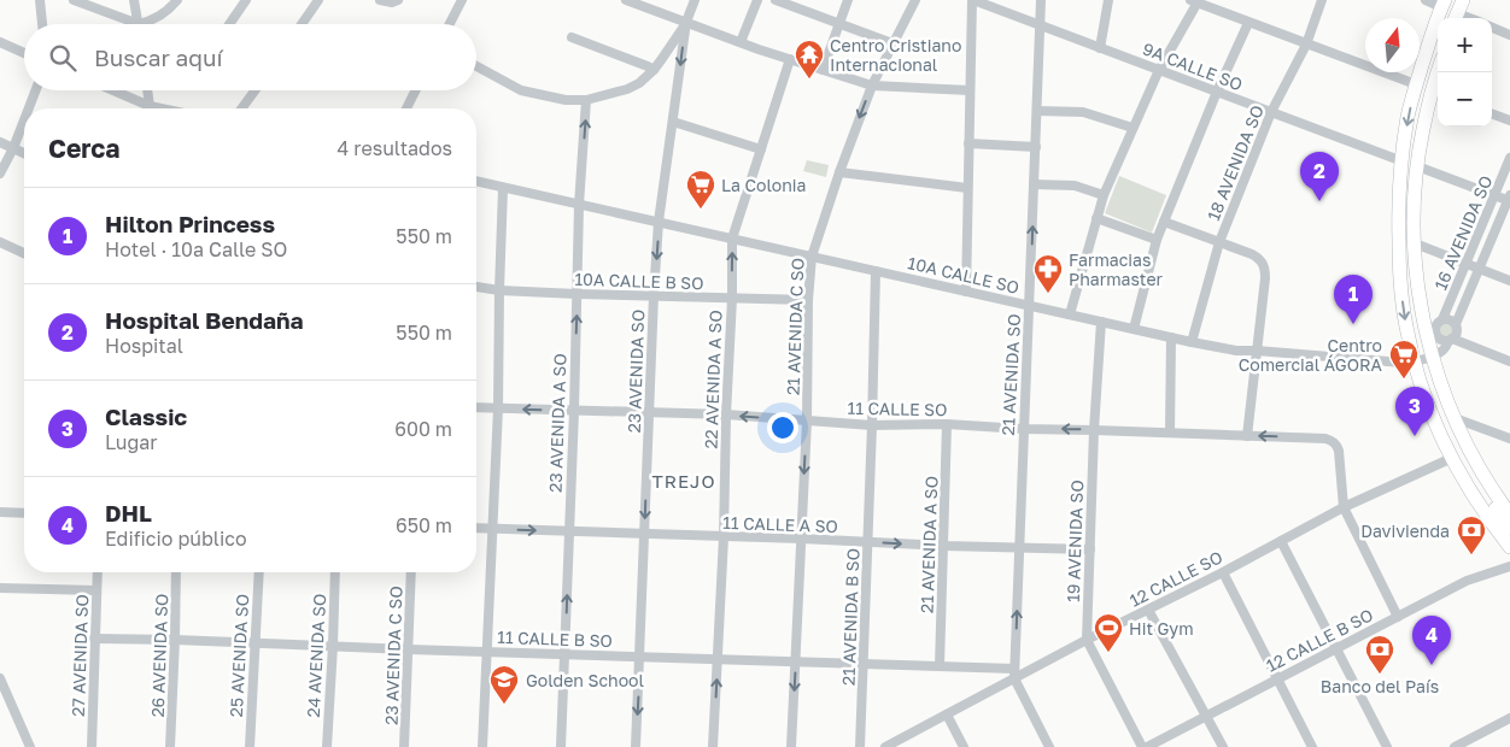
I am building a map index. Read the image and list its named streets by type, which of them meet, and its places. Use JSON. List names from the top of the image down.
{
  "streets": {
    "street": [
      "9A CALLE SO",
      "18 AVENIDA SO",
      "16 AVENIDA SO",
      "10A CALLE SO",
      "10A CALLE B SO",
      "21 AVENIDA C SO",
      "23 AVENIDA SO",
      "21 AVENIDA SO",
      "22 AVENIDA A SO",
      "11 CALLE SO",
      "23 AVENIDA A SO",
      "11 CALLE A SO",
      "19 AVENIDA SO",
      "21 AVENIDA A SO",
      "12 CALLE SO",
      "21 AVENIDA B SO",
      "11 CALLE B SO",
      "12 CALLE B SO",
      "27 AVENIDA SO",
      "26 AVENIDA SO",
      "25 AVENIDA SO",
      "24 AVENIDA SO",
      "23 AVENIDA C SO"
    ]
  },
  "crossings": [
    ["9A CALLE SO", "18 AVENIDA SO"],
    ["9A CALLE SO", "21 AVENIDA SO"],
    ["18 AVENIDA SO", "10A CALLE SO"],
    ["16 AVENIDA SO", "10A CALLE SO"],
    ["10A CALLE SO", "21 AVENIDA C SO"],
    ["10A CALLE SO", "23 AVENIDA SO"],
    ["10A CALLE SO", "21 AVENIDA SO"],
    ["10A CALLE SO", "22 AVENIDA A SO"],
    ["10A CALLE SO", "23 AVENIDA A SO"],
    ["10A CALLE SO", "19 AVENIDA SO"],
    ["10A CALLE SO", "21 AVENIDA B SO"],
    ["10A CALLE B SO", "21 AVENIDA C SO"],
    ["10A CALLE B SO", "23 AVENIDA SO"],
    ["10A CALLE B SO", "22 AVENIDA A SO"],
    ["10A CALLE B SO", "23 AVENIDA A SO"],
    ["21 AVENIDA C SO", "11 CALLE SO"],
    ["21 AVENIDA C SO", "11 CALLE A SO"],
    ["21 AVENIDA C SO", "11 CALLE B SO"],
    ["23 AVENIDA SO", "11 CALLE SO"],
    ["23 AVENIDA SO", "11 CALLE A SO"],
    ["23 AVENIDA SO", "11 CALLE B SO"],
    ["21 AVENIDA SO", "11 CALLE SO"],
    ["21 AVENIDA SO", "11 CALLE A SO"],
    ["21 AVENIDA SO", "12 CALLE SO"],
    ["21 AVENIDA SO", "11 CALLE B SO"],
    ["22 AVENIDA A SO", "11 CALLE SO"],
    ["22 AVENIDA A SO", "11 CALLE A SO"],
    ["22 AVENIDA A SO", "11 CALLE B SO"],
    ["11 CALLE SO", "23 AVENIDA A SO"],
    ["11 CALLE SO", "19 AVENIDA SO"],
    ["11 CALLE SO", "21 AVENIDA A SO"],
    ["11 CALLE SO", "12 CALLE SO"],
    ["11 CALLE SO", "21 AVENIDA B SO"],
    ["23 AVENIDA A SO", "11 CALLE A SO"],
    ["23 AVENIDA A SO", "11 CALLE B SO"],
    ["11 CALLE A SO", "19 AVENIDA SO"],
    ["11 CALLE A SO", "21 AVENIDA A SO"],
    ["11 CALLE A SO", "21 AVENIDA B SO"],
    ["19 AVENIDA SO", "12 CALLE SO"],
    ["19 AVENIDA SO", "12 CALLE B SO"],
    ["21 AVENIDA A SO", "11 CALLE B SO"],
    ["12 CALLE SO", "11 CALLE B SO"],
    ["21 AVENIDA B SO", "11 CALLE B SO"],
    ["11 CALLE B SO", "27 AVENIDA SO"],
    ["11 CALLE B SO", "26 AVENIDA SO"],
    ["11 CALLE B SO", "25 AVENIDA SO"],
    ["11 CALLE B SO", "24 AVENIDA SO"],
    ["11 CALLE B SO", "23 AVENIDA C SO"]
  ],
  "one_way": ["21 AVENIDA C SO", "23 AVENIDA SO", "11 CALLE SO"],
  "districts": ["TREJO"],
  "places": {
    "temple": ["Centro Cristiano Internacional"],
    "supermarket": ["La Colonia", "Centro Comercial ÁGORA"],
    "pharmacy": ["Farmacias Pharmaster"],
    "bank": ["Davivienda", "Banco del País"],
    "sports": ["Hit Gym"],
    "school or university": ["Golden School"]
  },
  "north": "top",
  "page": {
    "map_buttons": ["+", "−"],
    "search": "Buscar aquí",
    "heading": ["Cerca", "4 resultados"],
    "pins": [
      "2",
      "1",
      "3",
      "4"
    ],
    "list": [
      {
        "mark": "1",
        "name": "Hilton Princess",
        "note": "Hotel · 10a Calle SO",
        "value": "550 m"
      },
      {
        "mark": "2",
        "name": "Hospital Bendaña",
        "note": "Hospital",
        "value": "550 m"
      },
      {
        "mark": "3",
        "name": "Classic",
        "note": "Lugar",
        "value": "600 m"
      },
      {
        "mark": "4",
        "name": "DHL",
        "note": "Edificio público",
        "value": "650 m"
      }
    ]
  }
}
